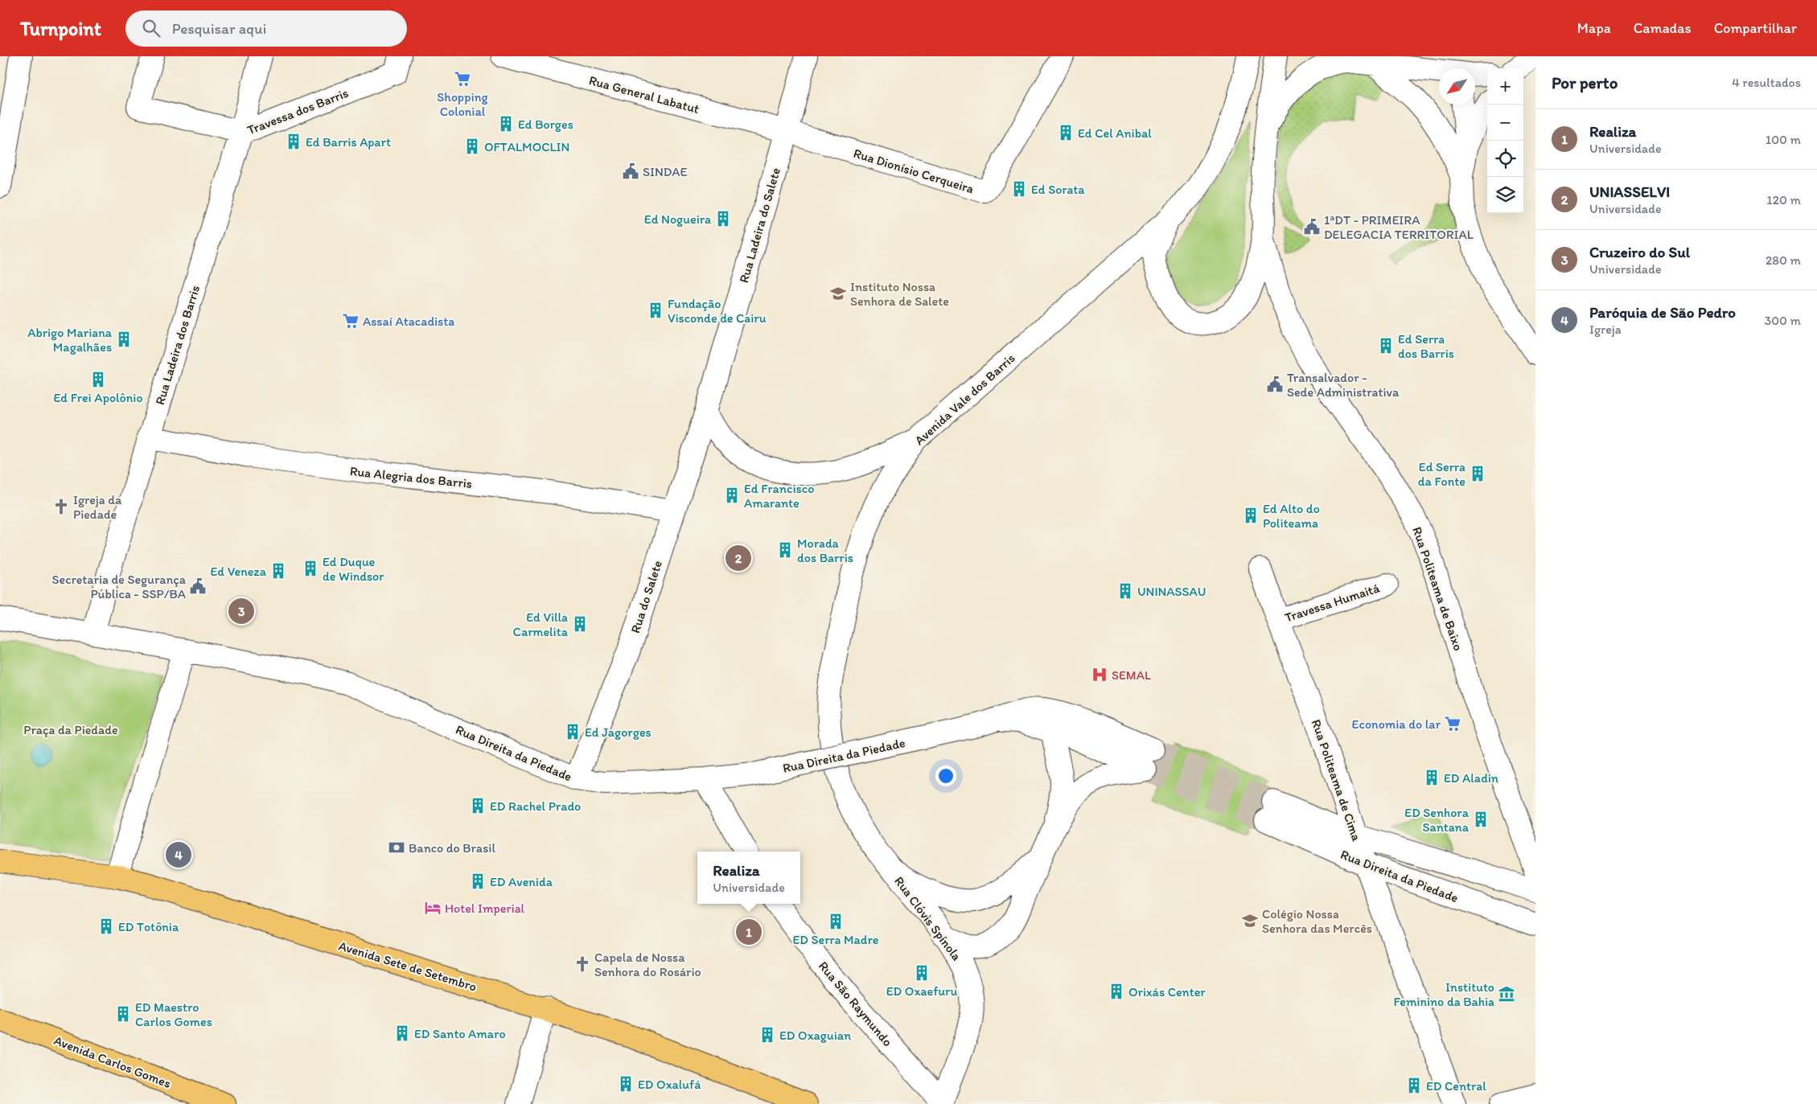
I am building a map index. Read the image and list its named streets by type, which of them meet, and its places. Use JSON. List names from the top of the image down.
{
  "streets": {
    "main road": ["Avenida Sete de Setembro", "Avenida Carlos Gomes"],
    "street": [
      "Rua General Labatut",
      "Travessa dos Barris",
      "Rua Dionísio Cerqueira",
      "Rua Ladeira do Salete",
      "Rua Ladeira dos Barris",
      "Avenida Vale dos Barris",
      "Rua Alegria dos Barris",
      "Rua Politeama de Baixo",
      "Rua do Salete",
      "Travessa Humaitá",
      "Rua Direita da Piedade",
      "Rua Politeama de Cima",
      "Rua Clóvis Spínola",
      "Rua São Raymundo"
    ]
  },
  "crossings": [
    ["Rua General Labatut", "Rua Dionísio Cerqueira"],
    ["Rua General Labatut", "Rua Ladeira do Salete"],
    ["Travessa dos Barris", "Rua Ladeira dos Barris"],
    ["Rua Dionísio Cerqueira", "Rua Ladeira do Salete"],
    ["Rua Ladeira do Salete", "Rua do Salete"],
    ["Rua Ladeira dos Barris", "Rua Alegria dos Barris"],
    ["Avenida Vale dos Barris", "Rua Clóvis Spínola"],
    ["Rua Alegria dos Barris", "Rua do Salete"],
    ["Rua do Salete", "Rua Direita da Piedade"],
    ["Travessa Humaitá", "Rua Politeama de Cima"],
    ["Rua Direita da Piedade", "Rua Politeama de Cima"],
    ["Rua Clóvis Spínola", "Rua São Raymundo"]
  ],
  "parks": ["Praça da Piedade"],
  "places": {
    "supermarket": ["Shopping Colonial", "Assaí Atacadista", "Economia do lar"],
    "building": [
      "Ed Borges",
      "Ed Cel Anibal",
      "Ed Barris Apart",
      "OFTALMOCLIN",
      "Ed Sorata",
      "Ed Nogueira",
      "Fundação Visconde de Cairu",
      "Abrigo Mariana Magalhães",
      "Ed Serra dos Barris",
      "Ed Frei Apolônio",
      "Ed Serra da Fonte",
      "Ed Francisco Amarante",
      "Ed Alto do Politeama",
      "Morada dos Barris",
      "Ed Duque de Windsor",
      "Ed Veneza",
      "UNINASSAU",
      "Ed Villa Carmelita",
      "Ed Jagorges",
      "ED Aladin",
      "ED Rachel Prado",
      "ED Senhora Santana",
      "ED Avenida",
      "ED Serra Madre",
      "ED Totônia",
      "ED Oxaefuru",
      "Orixás Center",
      "ED Maestro Carlos Gomes",
      "ED Santo Amaro",
      "ED Oxaguian",
      "ED Oxalufá",
      "ED Central"
    ],
    "public building": [
      "SINDAE",
      "1ªDT - PRIMEIRA DELEGACIA TERRITORIAL",
      "Transalvador - Sede Administrativa",
      "Secretaria de Segurança Pública - SSP/BA"
    ],
    "school or university": ["Instituto Nossa Senhora de Salete", "Colégio Nossa Senhora das Mercês"],
    "church": ["Igreja da Piedade", "Capela de Nossa Senhora do Rosário"],
    "hospital": ["SEMAL"],
    "bank": ["Banco do Brasil"],
    "hotel": ["Hotel Imperial"],
    "museum": ["Instituto Feminino da Bahia"]
  },
  "north": "bottom left",
  "page": {
    "header": "Turnpoint",
    "search": "Pesquisar aqui",
    "nav": ["Mapa", "Camadas", "Compartilhar"],
    "heading": ["Por perto", "4 resultados"],
    "map_buttons": ["+", "−"],
    "list": [
      {
        "mark": "1",
        "name": "Realiza",
        "note": "Universidade",
        "value": "100 m"
      },
      {
        "mark": "2",
        "name": "UNIASSELVI",
        "note": "Universidade",
        "value": "120 m"
      },
      {
        "mark": "3",
        "name": "Cruzeiro do Sul",
        "note": "Universidade",
        "value": "280 m"
      },
      {
        "mark": "4",
        "name": "Paróquia de São Pedro",
        "note": "Igreja",
        "value": "300 m"
      }
    ],
    "pins": [
      "2",
      "3",
      "4",
      "1"
    ],
    "popup": ["Realiza", "Universidade"]
  }
}
